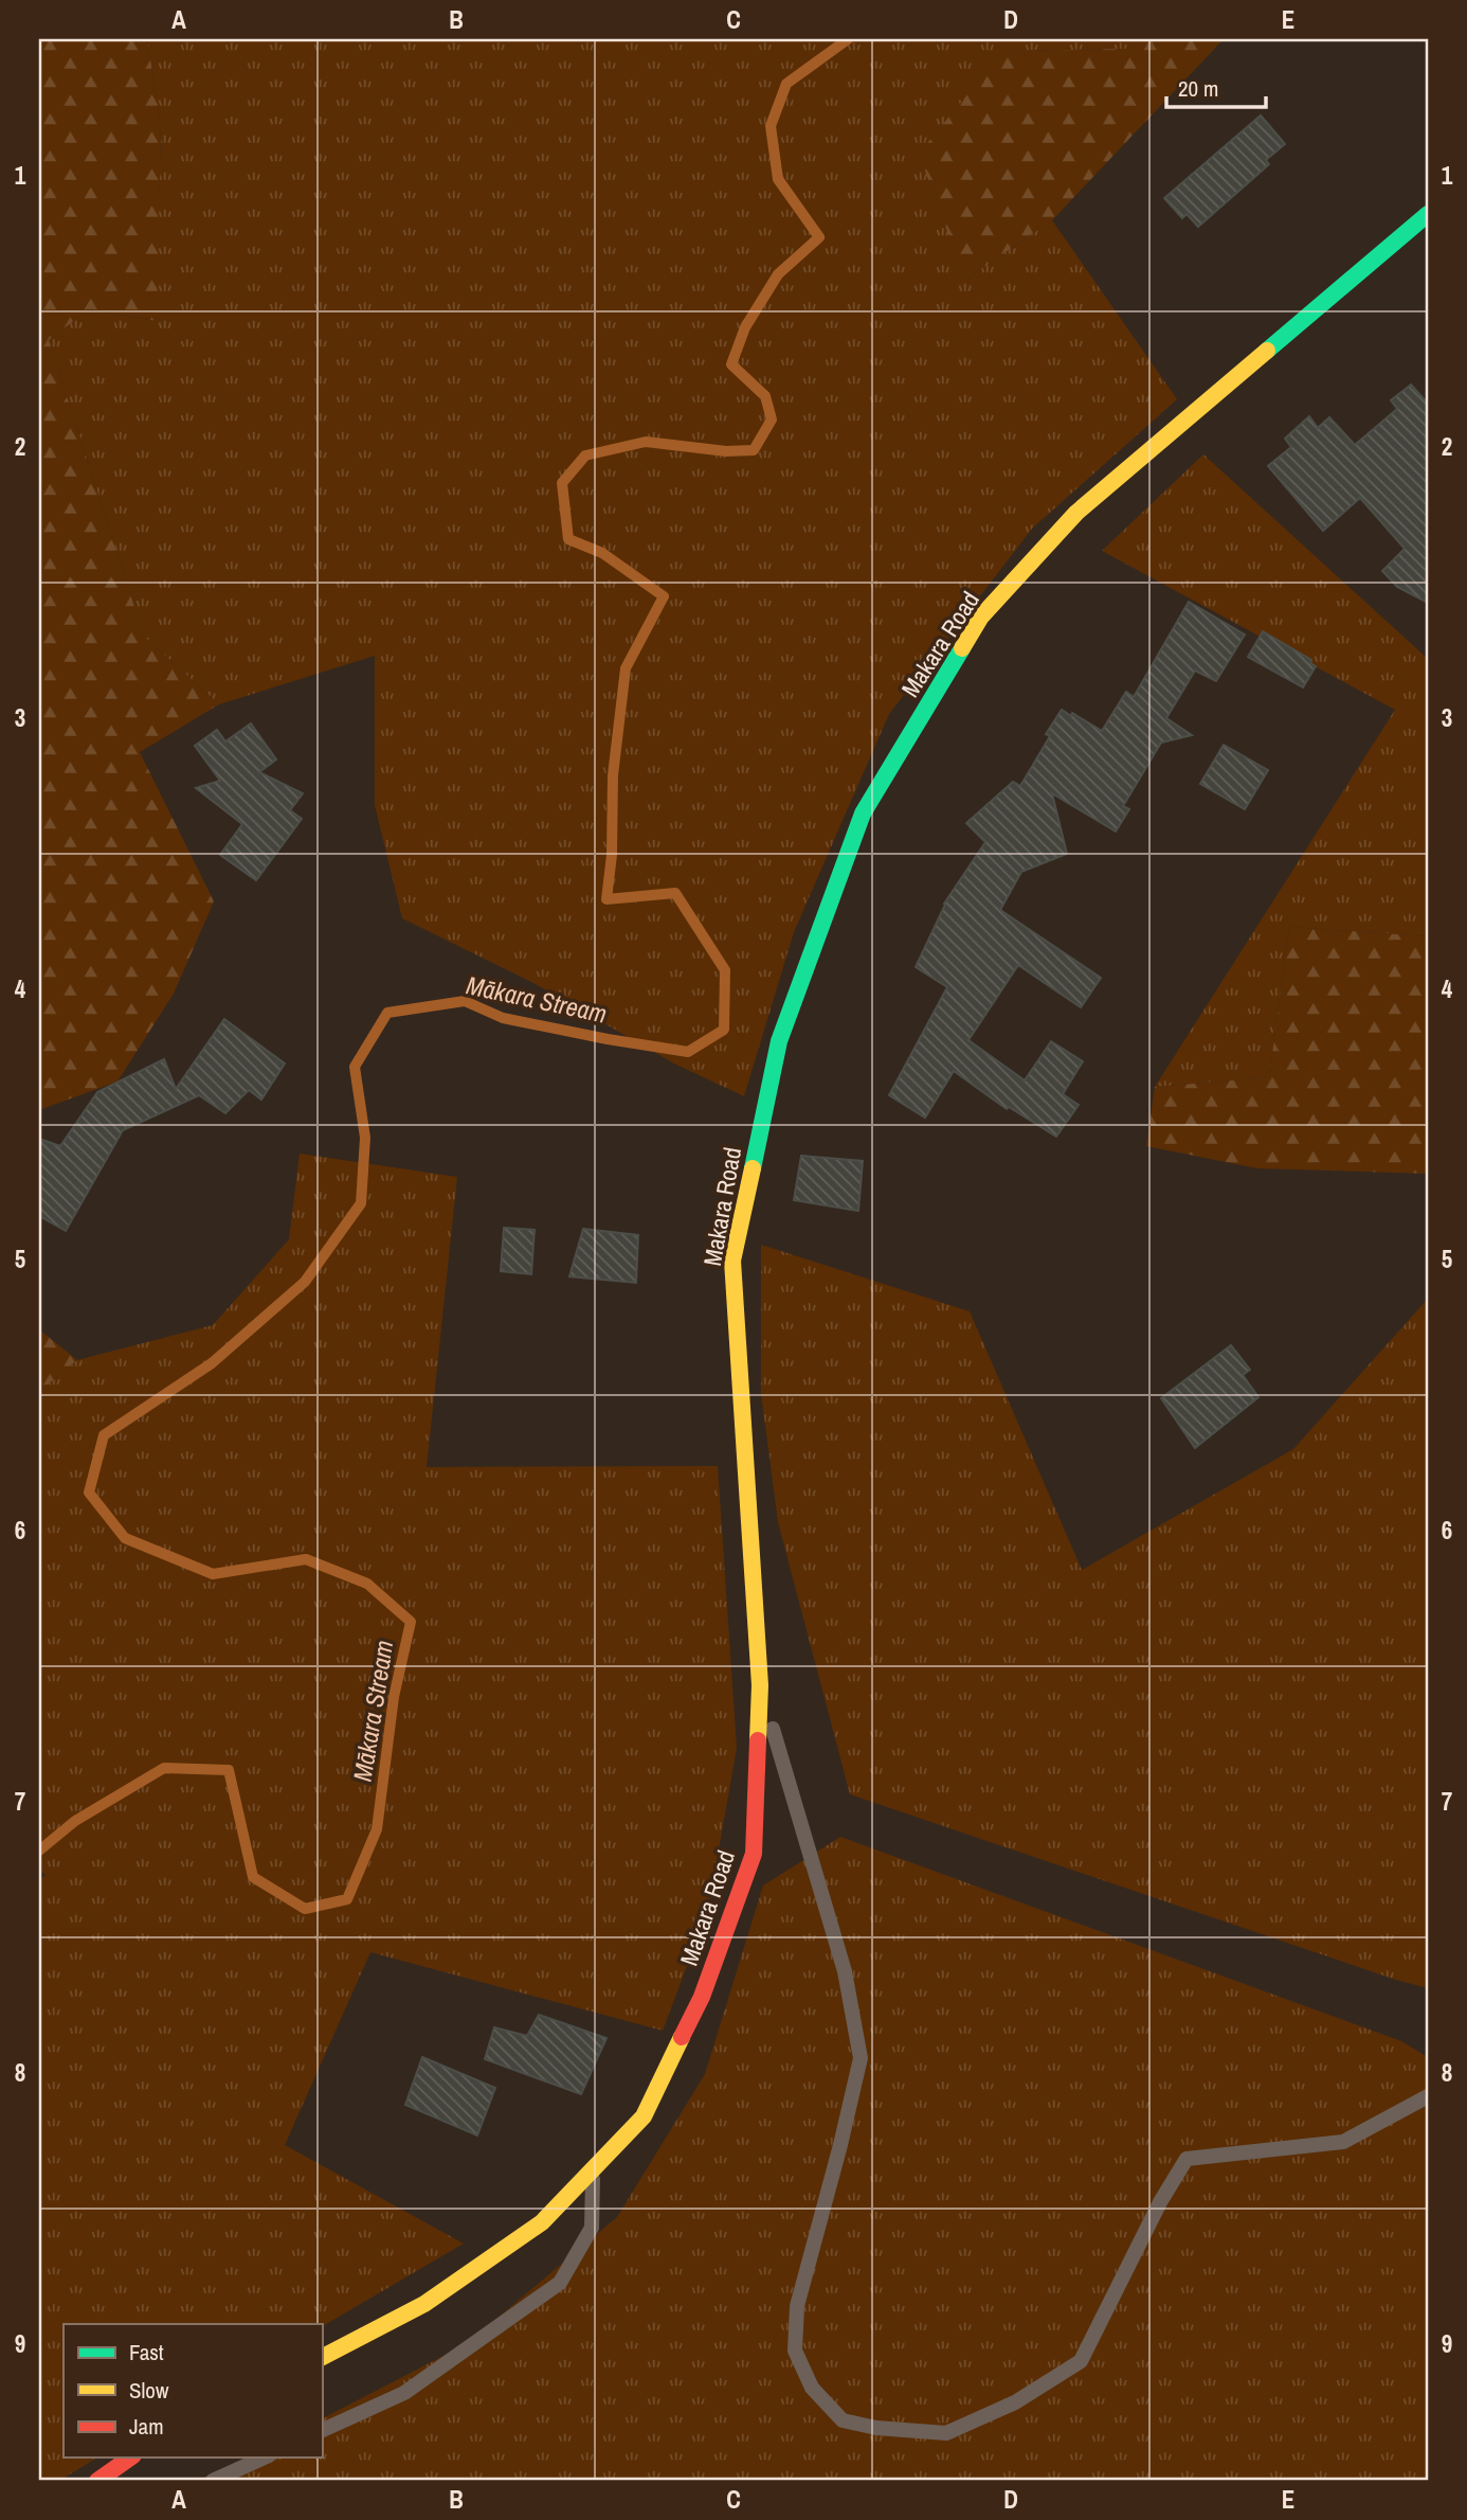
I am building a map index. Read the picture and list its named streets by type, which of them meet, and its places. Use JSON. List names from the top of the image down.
{
  "streets": {
    "street": ["Makara Road"]
  },
  "water": ["Mākara Stream"],
  "legend": ["Fast", "Slow", "Jam"],
  "scale_bar": "20 m",
  "grid": {
    "columns": [
      "A",
      "B",
      "C",
      "D",
      "E"
    ],
    "rows": [
      "1",
      "2",
      "3",
      "4",
      "5",
      "6",
      "7",
      "8",
      "9"
    ]
  }
}
